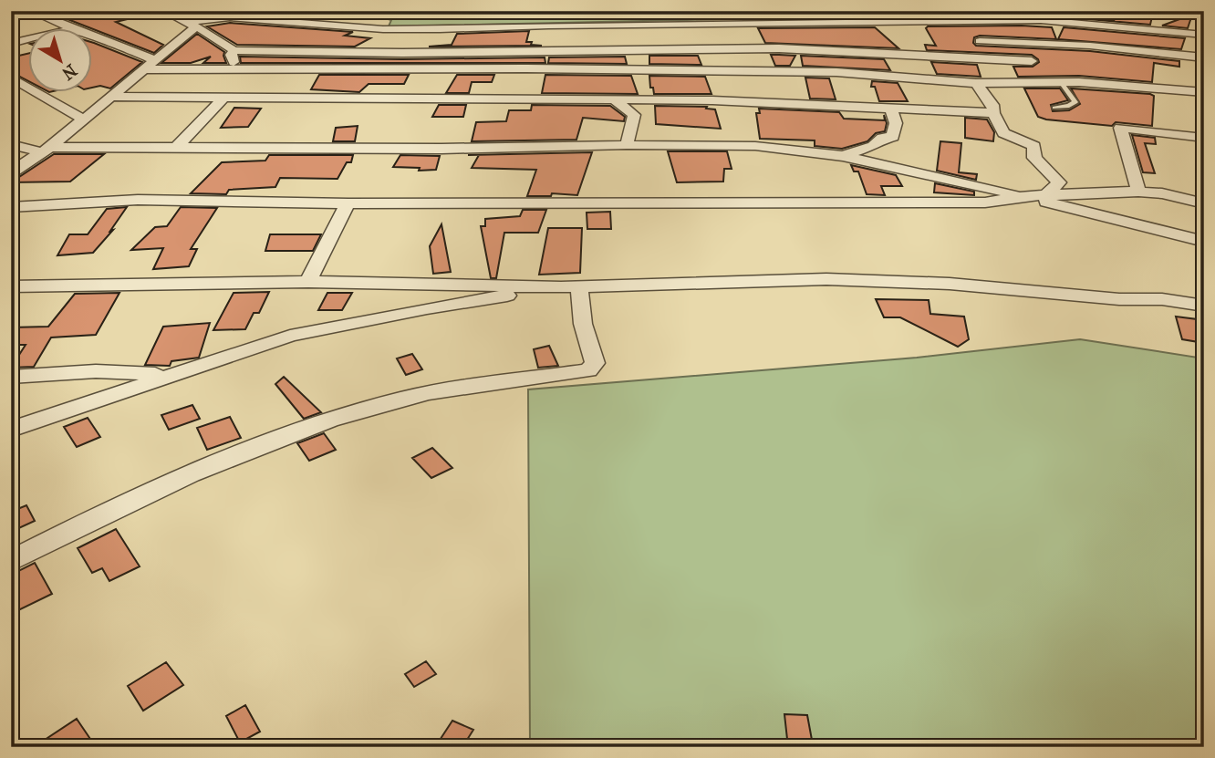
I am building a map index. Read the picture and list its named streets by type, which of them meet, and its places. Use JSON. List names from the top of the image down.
{
  "north": "bottom right"
}
